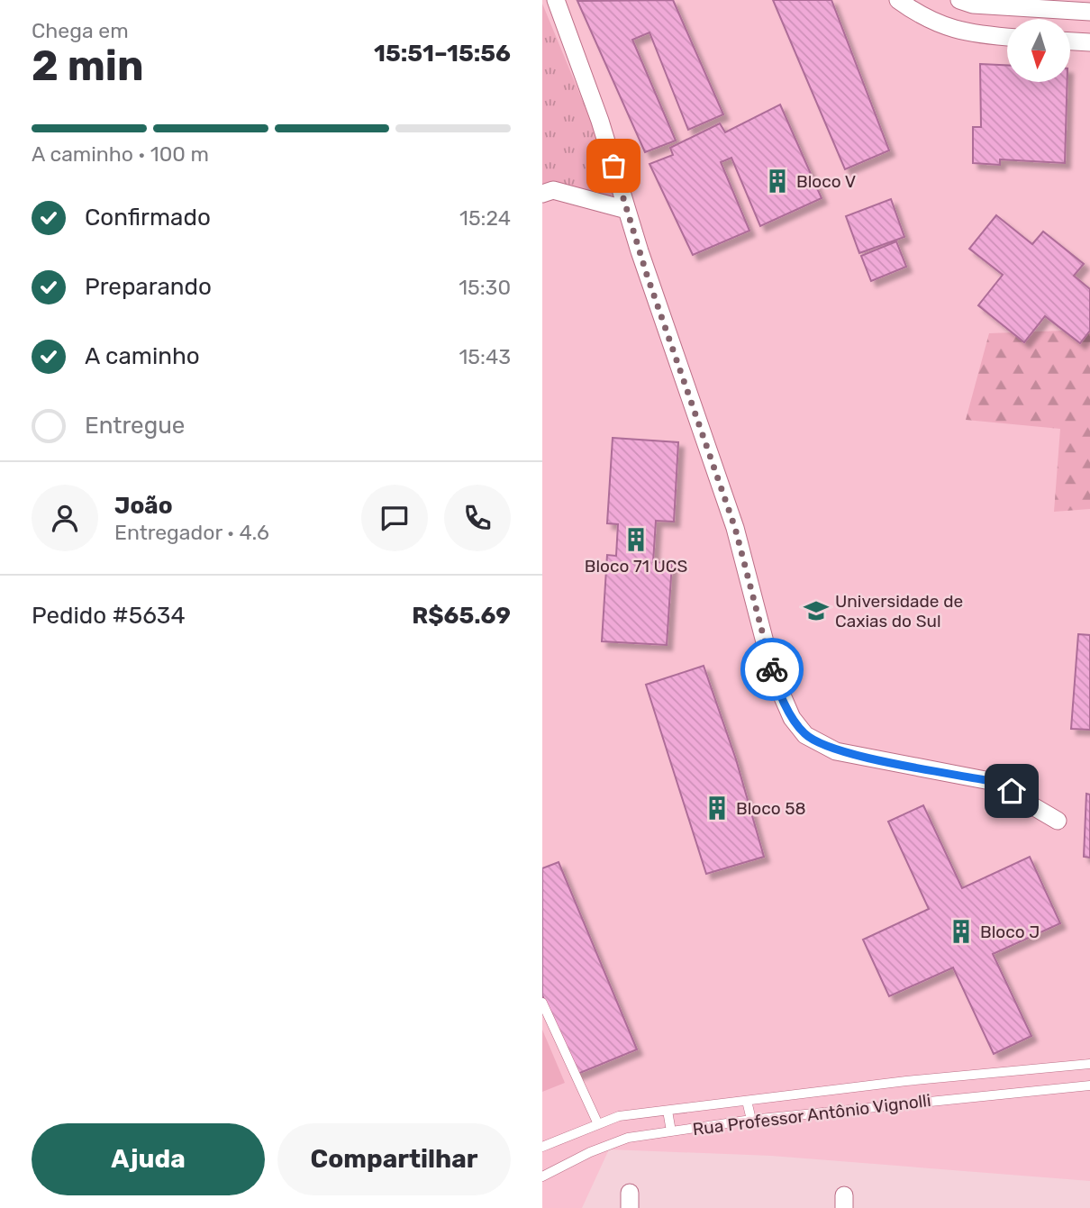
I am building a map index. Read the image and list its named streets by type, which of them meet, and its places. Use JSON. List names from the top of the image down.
{
  "streets": {
    "lane": ["Rua Professor Antônio Vignolli"]
  },
  "places": {
    "building": [
      "Bloco V",
      "Bloco 71 UCS",
      "Bloco 58",
      "Bloco J"
    ],
    "school or university": ["Universidade de Caxias do Sul"]
  },
  "north": "bottom",
  "page": {
    "heading": ["2 min", "Chega em", "15:51–15:56"],
    "panel": [
      "João",
      "Entregador · 4.6",
      "Pedido #5634",
      "R$65.69"
    ],
    "bar": "A caminho · 100 m",
    "list": [
      ["Confirmado", "15:24"],
      ["Preparando", "15:30"],
      ["A caminho", "15:43"],
      "Entregue"
    ],
    "buttons": ["Ajuda", "Compartilhar"]
  }
}
